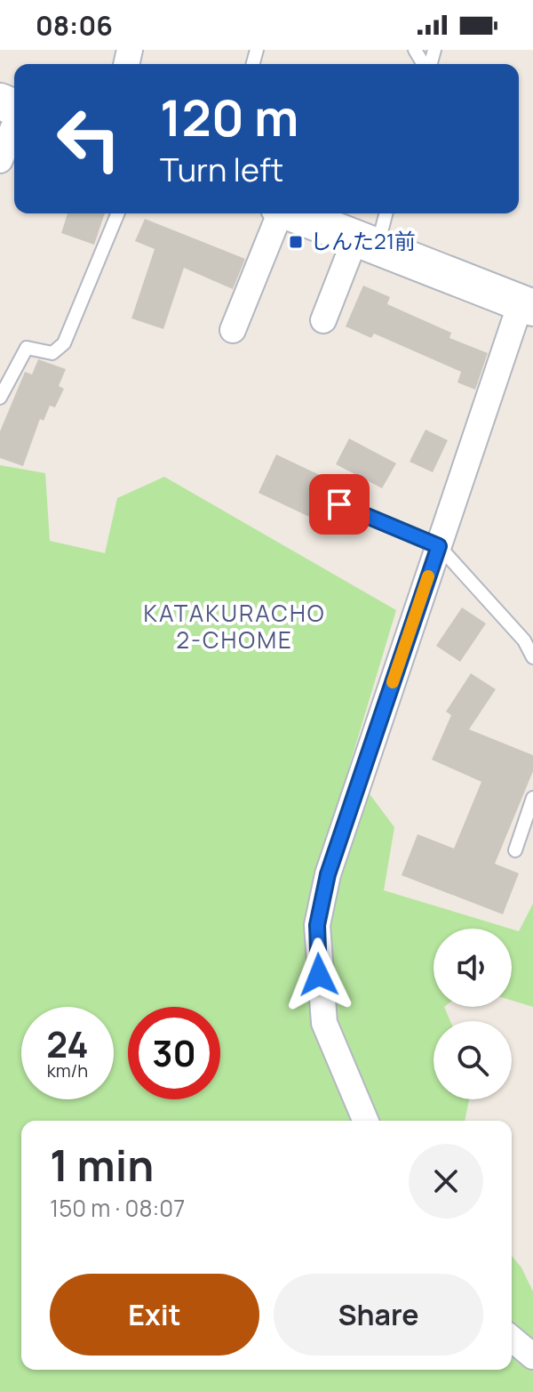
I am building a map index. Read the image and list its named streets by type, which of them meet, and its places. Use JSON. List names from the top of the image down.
{
  "districts": ["KATAKURACHO 2-CHOME"],
  "places": {
    "transit": ["しんた21前"]
  },
  "page": {
    "status": "08:06",
    "turn": ["120 m", "Turn left"],
    "speed": "24 km/h",
    "limit": "30",
    "heading": ["1 min", "150 m · 08:07"],
    "buttons": ["Exit", "Share"]
  }
}
